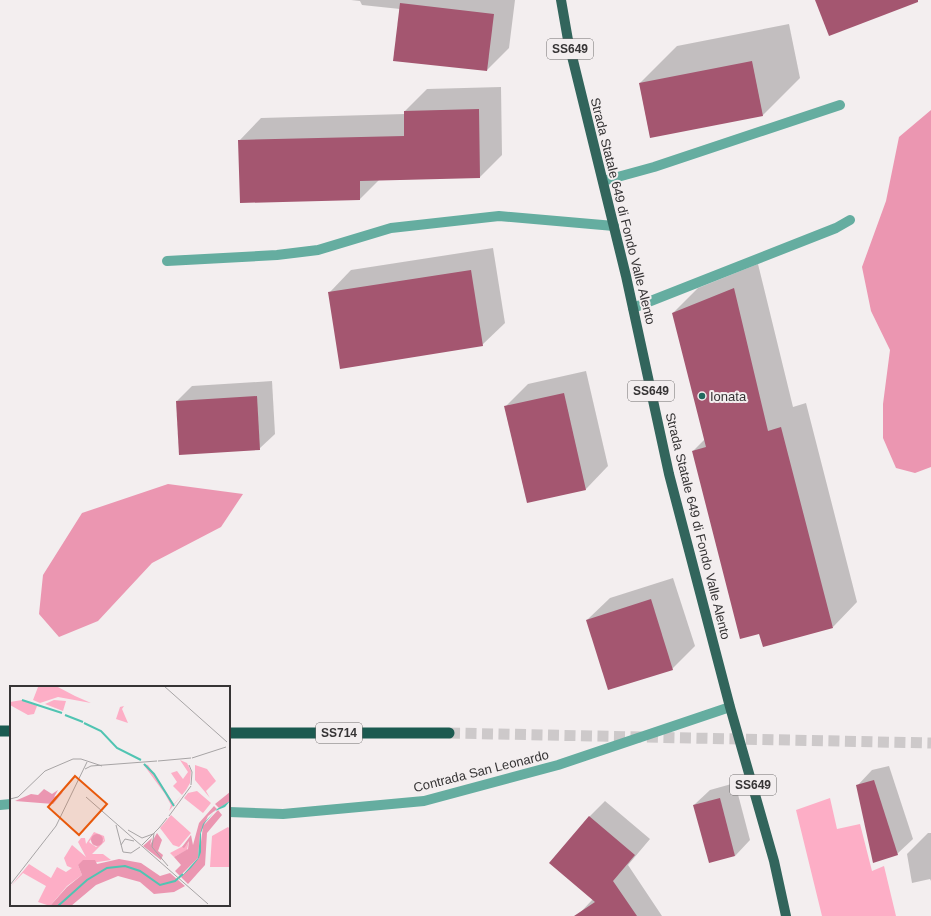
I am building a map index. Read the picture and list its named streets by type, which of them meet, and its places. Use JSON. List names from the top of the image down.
{
  "streets": {
    "highway": ["SS714"],
    "main road": ["SS649", "Strada Statale 649 di Fondo Valle Alento"],
    "street": ["Contrada San Leonardo"]
  },
  "crossings": [
    ["Strada Statale 649 di Fondo Valle Alento", "Contrada San Leonardo"]
  ],
  "places": ["Ionata"]
}
